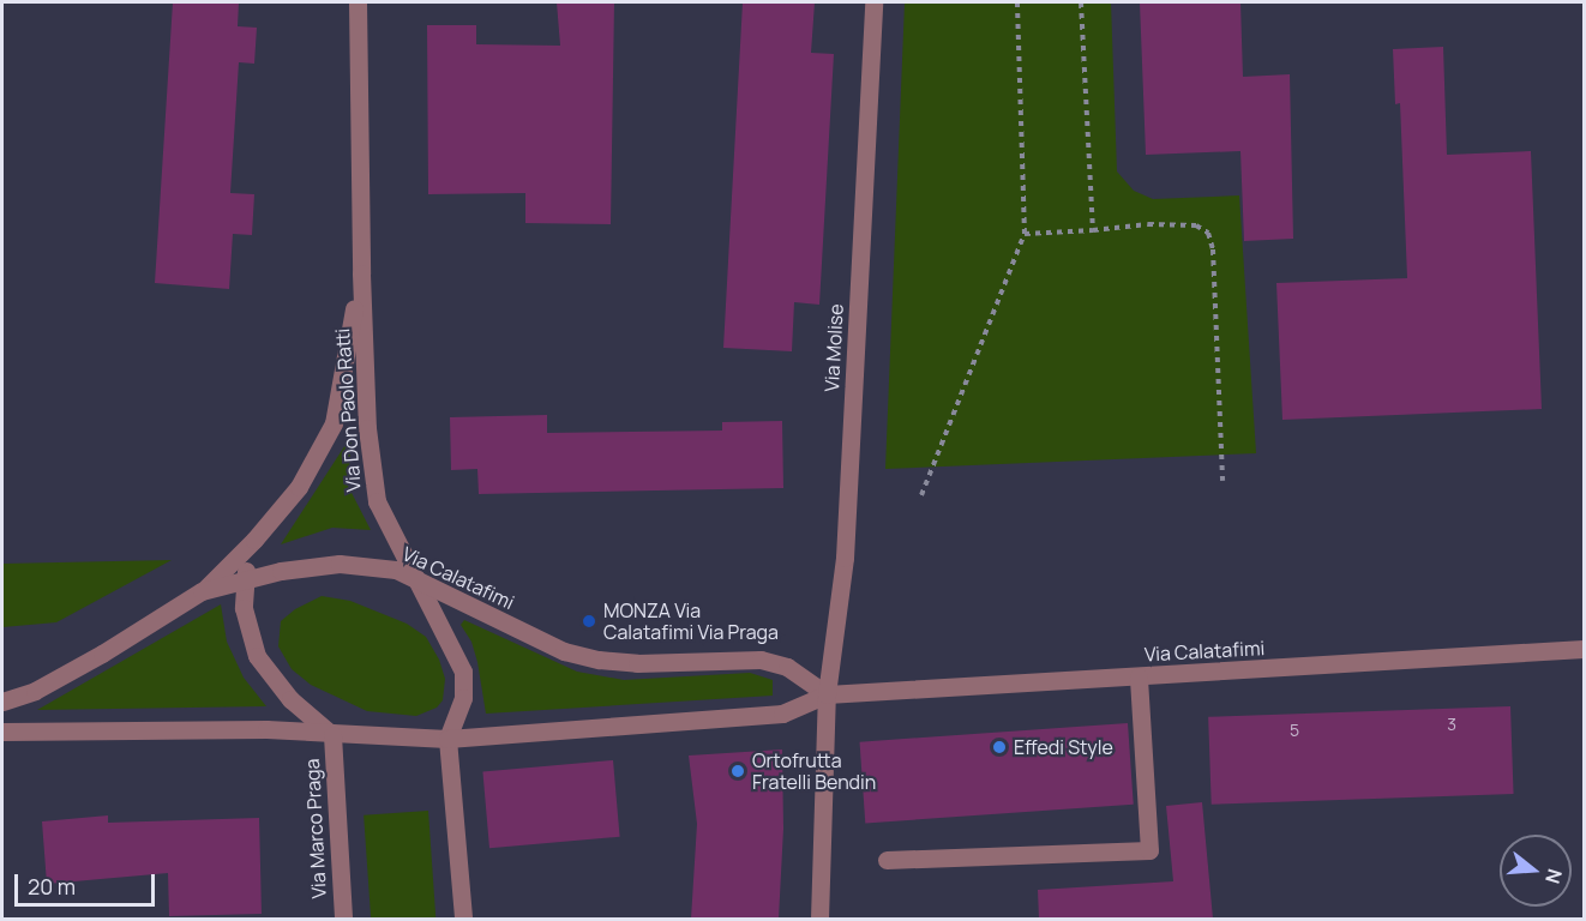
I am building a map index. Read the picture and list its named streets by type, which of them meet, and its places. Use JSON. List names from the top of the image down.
{
  "streets": {
    "street": [
      "Via Molise",
      "Via Don Paolo Ratti",
      "Via Calatafimi",
      "Via Marco Praga"
    ]
  },
  "crossings": [
    ["Via Molise", "Via Calatafimi"],
    ["Via Don Paolo Ratti", "Via Calatafimi"],
    ["Via Don Paolo Ratti", "Via Marco Praga"],
    ["Via Calatafimi", "Via Marco Praga"]
  ],
  "places": ["MONZA Via Calatafimi Via Praga", "Effedi Style", "Ortofrutta Fratelli Bendin"],
  "house_numbers": ["3", "5"],
  "scale_bar": "20 m",
  "north": "right"
}
